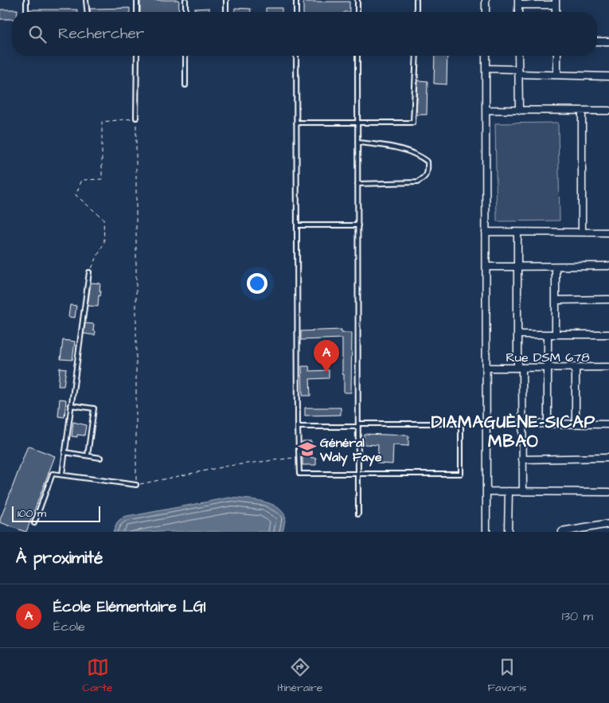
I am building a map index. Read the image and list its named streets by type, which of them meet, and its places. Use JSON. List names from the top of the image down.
{
  "streets": {
    "street": ["Rue DSM 678"]
  },
  "districts": ["DIAMAGUÈNE-SICAP MBAO"],
  "places": {
    "school or university": ["Général Waly Faye"]
  },
  "scale_bar": "100 m",
  "page": {
    "search": "Rechercher",
    "pins": "A",
    "scale": "100 m",
    "heading": "À proximité",
    "list": [
      {
        "mark": "A",
        "name": "École Elémentaire LGI",
        "note": "École",
        "value": "130 m"
      }
    ],
    "nav": ["Carte", "Itinéraire", "Favoris"]
  }
}
